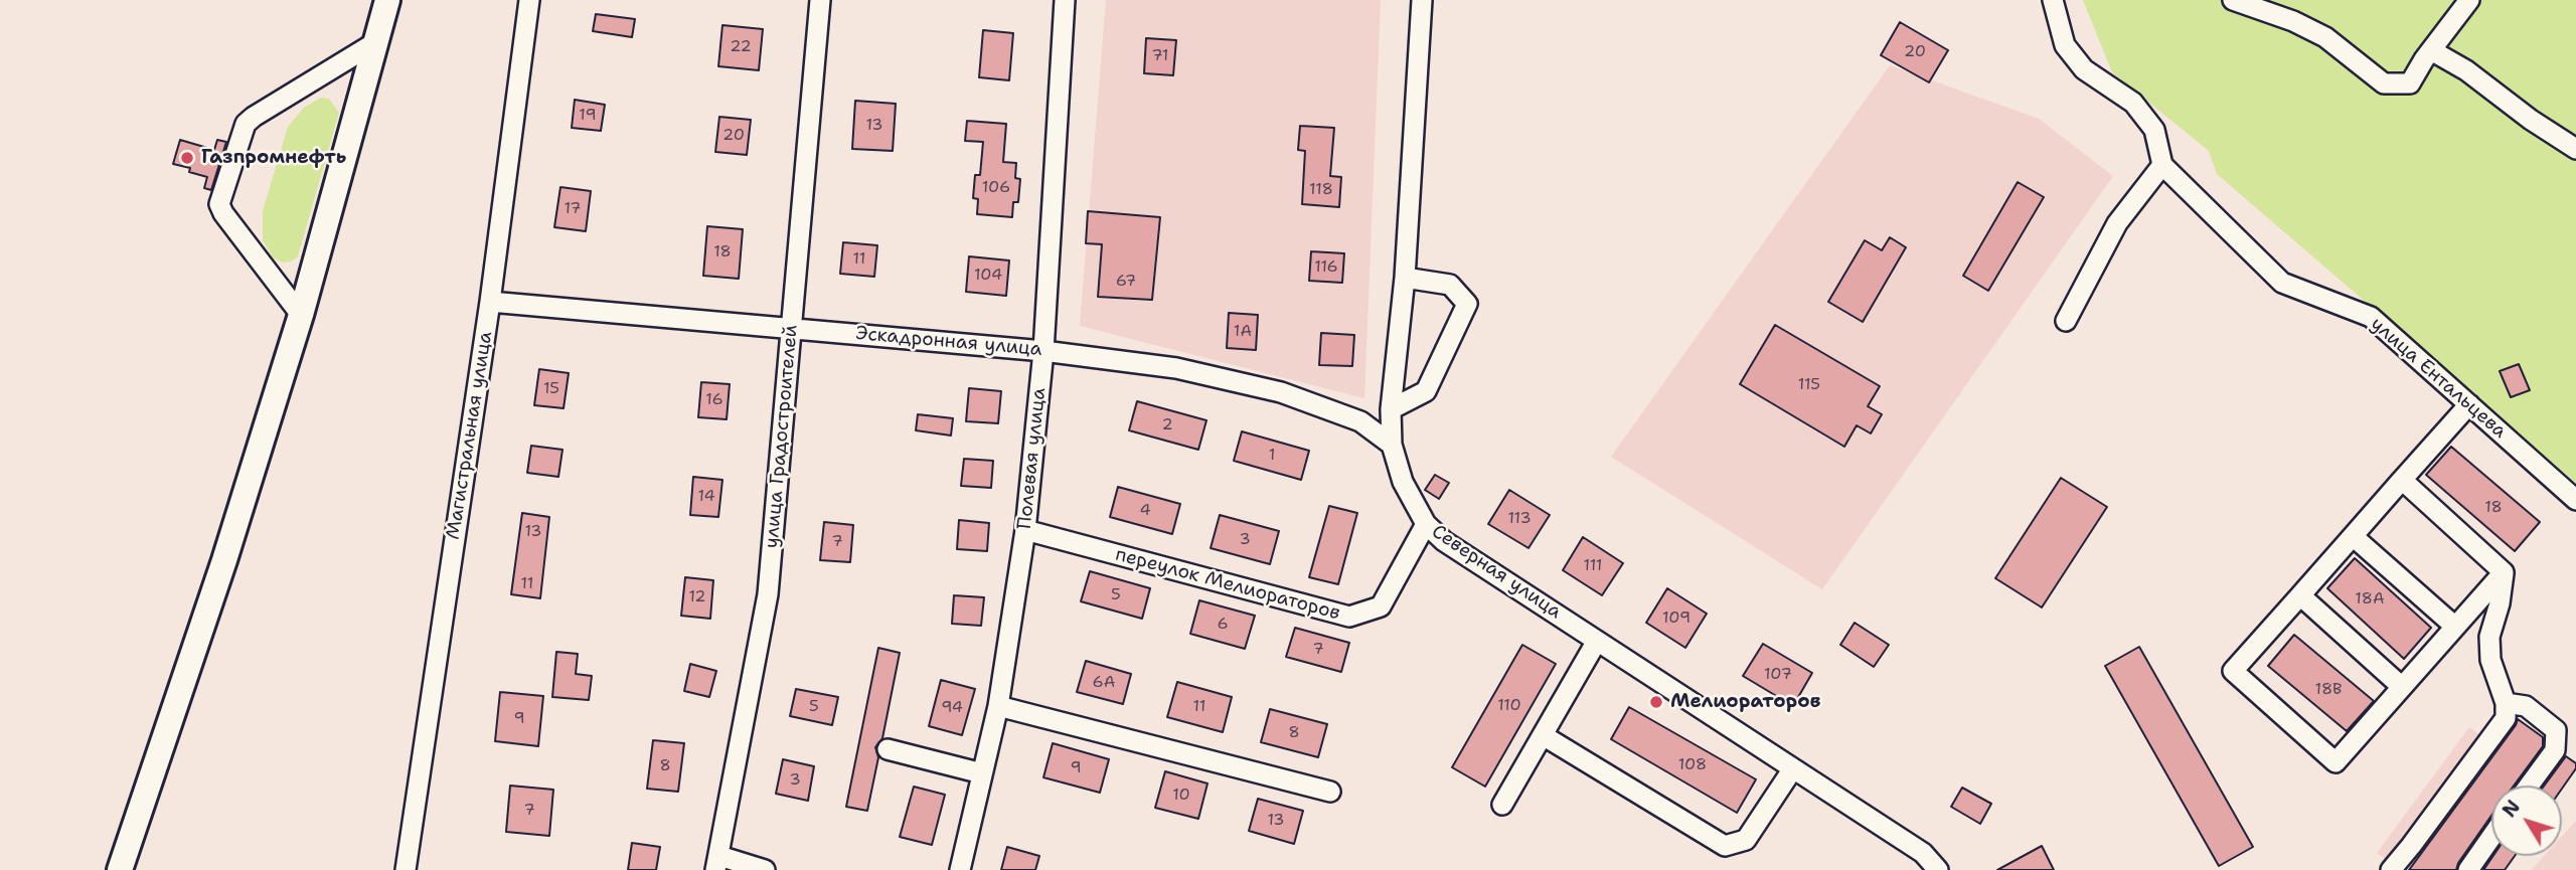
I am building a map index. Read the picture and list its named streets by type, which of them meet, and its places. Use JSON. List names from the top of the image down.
{
  "streets": {
    "street": [
      "Эскадронная улица",
      "улица Ентальцева",
      "Магистральная улица",
      "улица Градостроителей",
      "Полевая улица",
      "Северная улица",
      "переулок Мелиораторов"
    ]
  },
  "crossings": [
    ["Эскадронная улица", "Магистральная улица"],
    ["Эскадронная улица", "улица Градостроителей"],
    ["Эскадронная улица", "Полевая улица"],
    ["Эскадронная улица", "Северная улица"],
    ["Полевая улица", "переулок Мелиораторов"],
    ["Северная улица", "переулок Мелиораторов"]
  ],
  "places": ["Газпромнефть", "Мелиораторов"],
  "house_numbers": [
    "22",
    "20",
    "71",
    "19",
    "13",
    "20",
    "106",
    "118",
    "17",
    "18",
    "11",
    "116",
    "104",
    "67",
    "1А",
    "115",
    "15",
    "16",
    "2",
    "1",
    "14",
    "18",
    "4",
    "113",
    "13",
    "3",
    "7",
    "111",
    "11",
    "5",
    "12",
    "18А",
    "109",
    "6",
    "7",
    "107",
    "6А",
    "18В",
    "110",
    "5",
    "11",
    "94",
    "9",
    "8",
    "108",
    "8",
    "9",
    "3",
    "10",
    "7",
    "13"
  ],
  "north": "top left"
}
